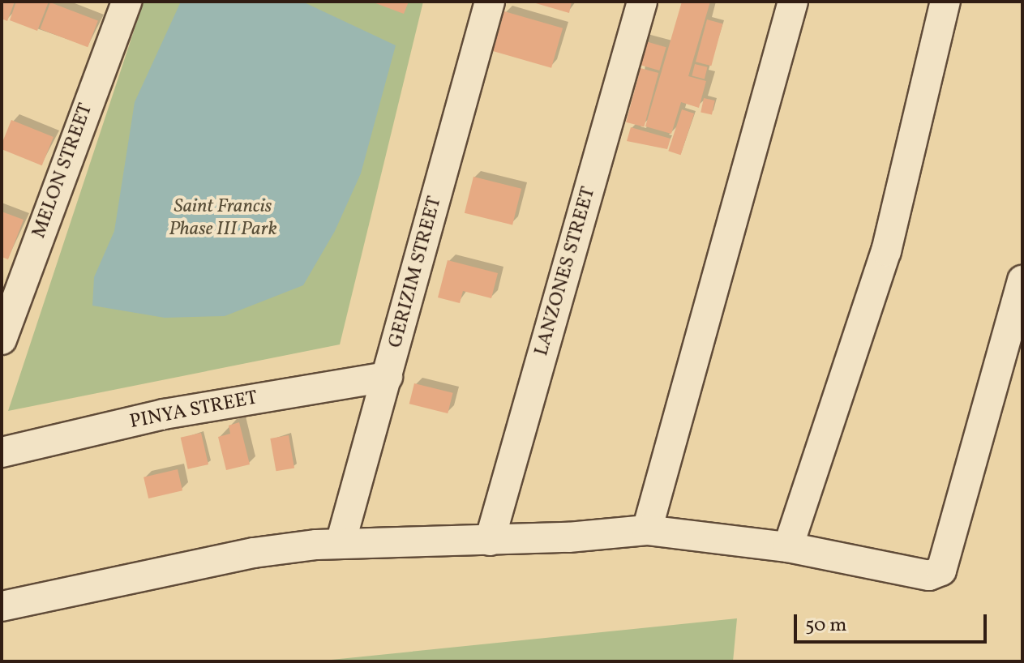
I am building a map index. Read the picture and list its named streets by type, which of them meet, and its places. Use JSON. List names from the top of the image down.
{
  "streets": {
    "street": [
      "MELON STREET",
      "LANZONES STREET",
      "GERIZIM STREET",
      "PINYA STREET"
    ]
  },
  "crossings": [
    ["GERIZIM STREET", "PINYA STREET"]
  ],
  "parks": ["Saint Francis Phase III Park"],
  "scale_bar": "50 m"
}
